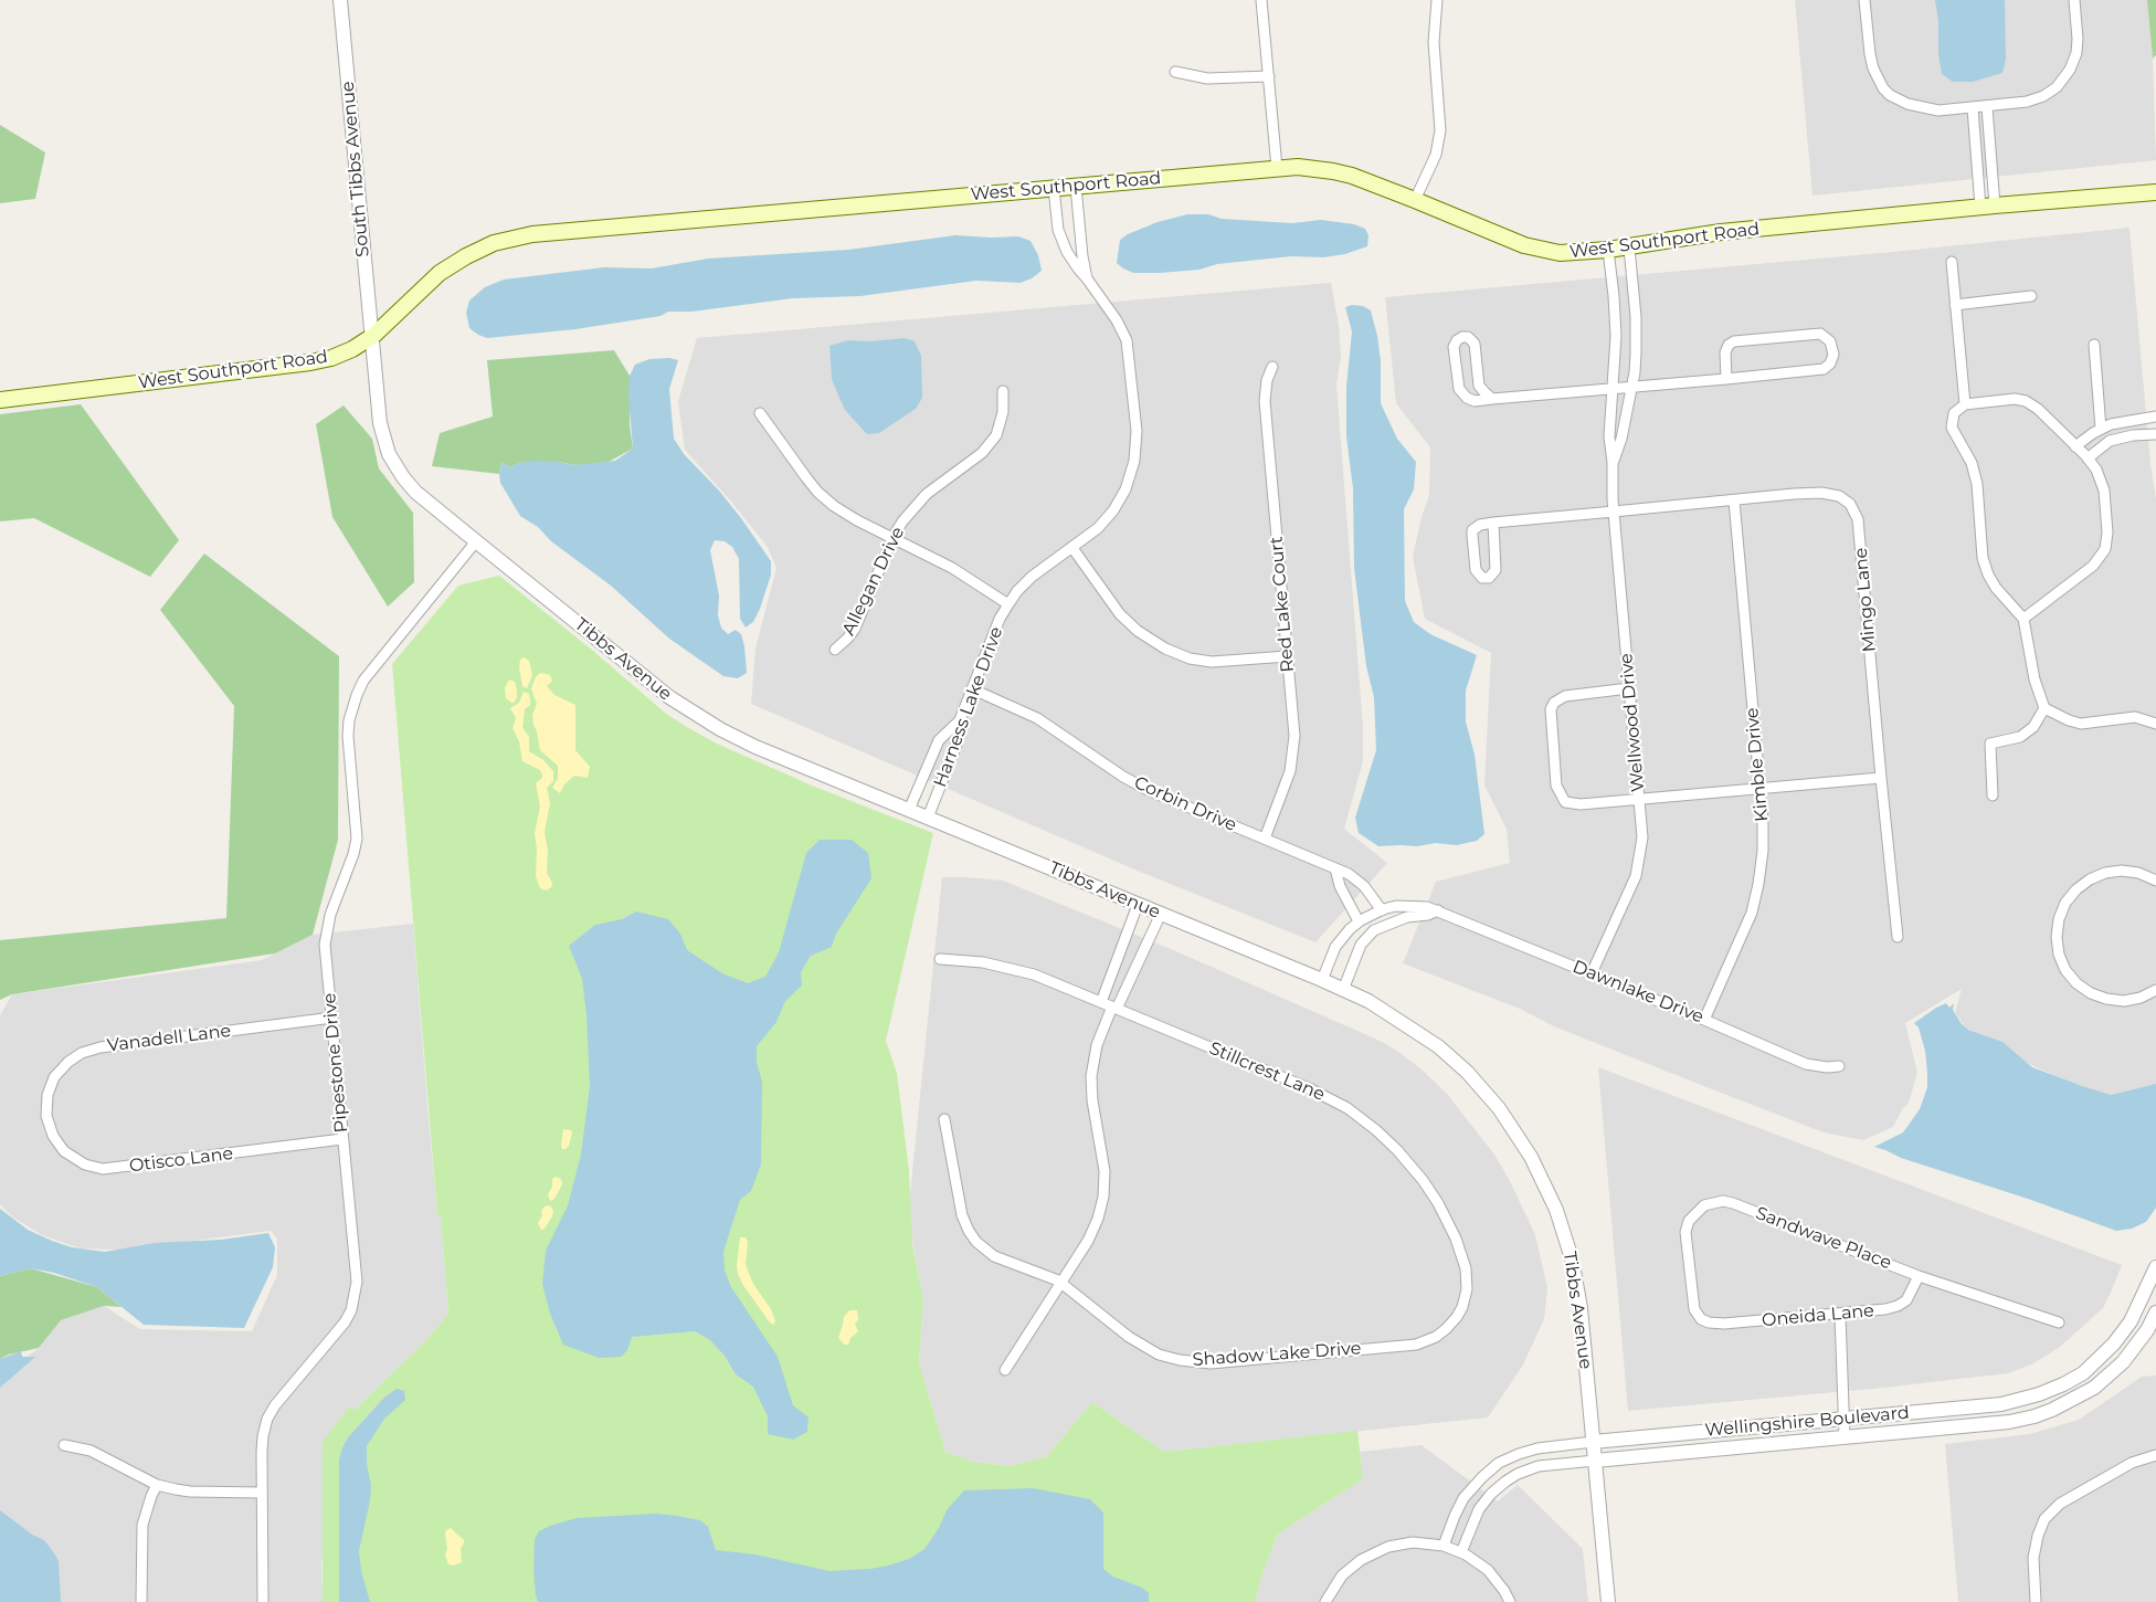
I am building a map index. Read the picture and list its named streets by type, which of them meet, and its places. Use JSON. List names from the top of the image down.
{
  "streets": {
    "main road": ["West Southport Road"],
    "street": [
      "South Tibbs Avenue",
      "Allegan Drive",
      "Mingo Lane",
      "Red Lake Court",
      "Tibbs Avenue",
      "Harness Lake Drive",
      "Wellwood Drive",
      "Kimble Drive",
      "Corbin Drive",
      "Dawnlake Drive",
      "Vanadell Lane",
      "Pipestone Drive",
      "Stillcrest Lane",
      "Otisco Lane",
      "Sandwave Place",
      "Oneida Lane",
      "Shadow Lake Drive",
      "Wellingshire Boulevard"
    ]
  },
  "crossings": [
    ["South Tibbs Avenue", "West Southport Road"],
    ["South Tibbs Avenue", "Tibbs Avenue"],
    ["West Southport Road", "Tibbs Avenue"],
    ["West Southport Road", "Harness Lake Drive"],
    ["West Southport Road", "Wellwood Drive"],
    ["Mingo Lane", "Wellwood Drive"],
    ["Mingo Lane", "Kimble Drive"],
    ["Red Lake Court", "Corbin Drive"],
    ["Tibbs Avenue", "Harness Lake Drive"],
    ["Tibbs Avenue", "Dawnlake Drive"],
    ["Tibbs Avenue", "Pipestone Drive"],
    ["Tibbs Avenue", "Wellingshire Boulevard"],
    ["Harness Lake Drive", "Corbin Drive"],
    ["Wellwood Drive", "Dawnlake Drive"],
    ["Kimble Drive", "Dawnlake Drive"],
    ["Corbin Drive", "Dawnlake Drive"],
    ["Vanadell Lane", "Pipestone Drive"],
    ["Vanadell Lane", "Otisco Lane"],
    ["Pipestone Drive", "Otisco Lane"],
    ["Stillcrest Lane", "Shadow Lake Drive"],
    ["Sandwave Place", "Oneida Lane"]
  ]
}
